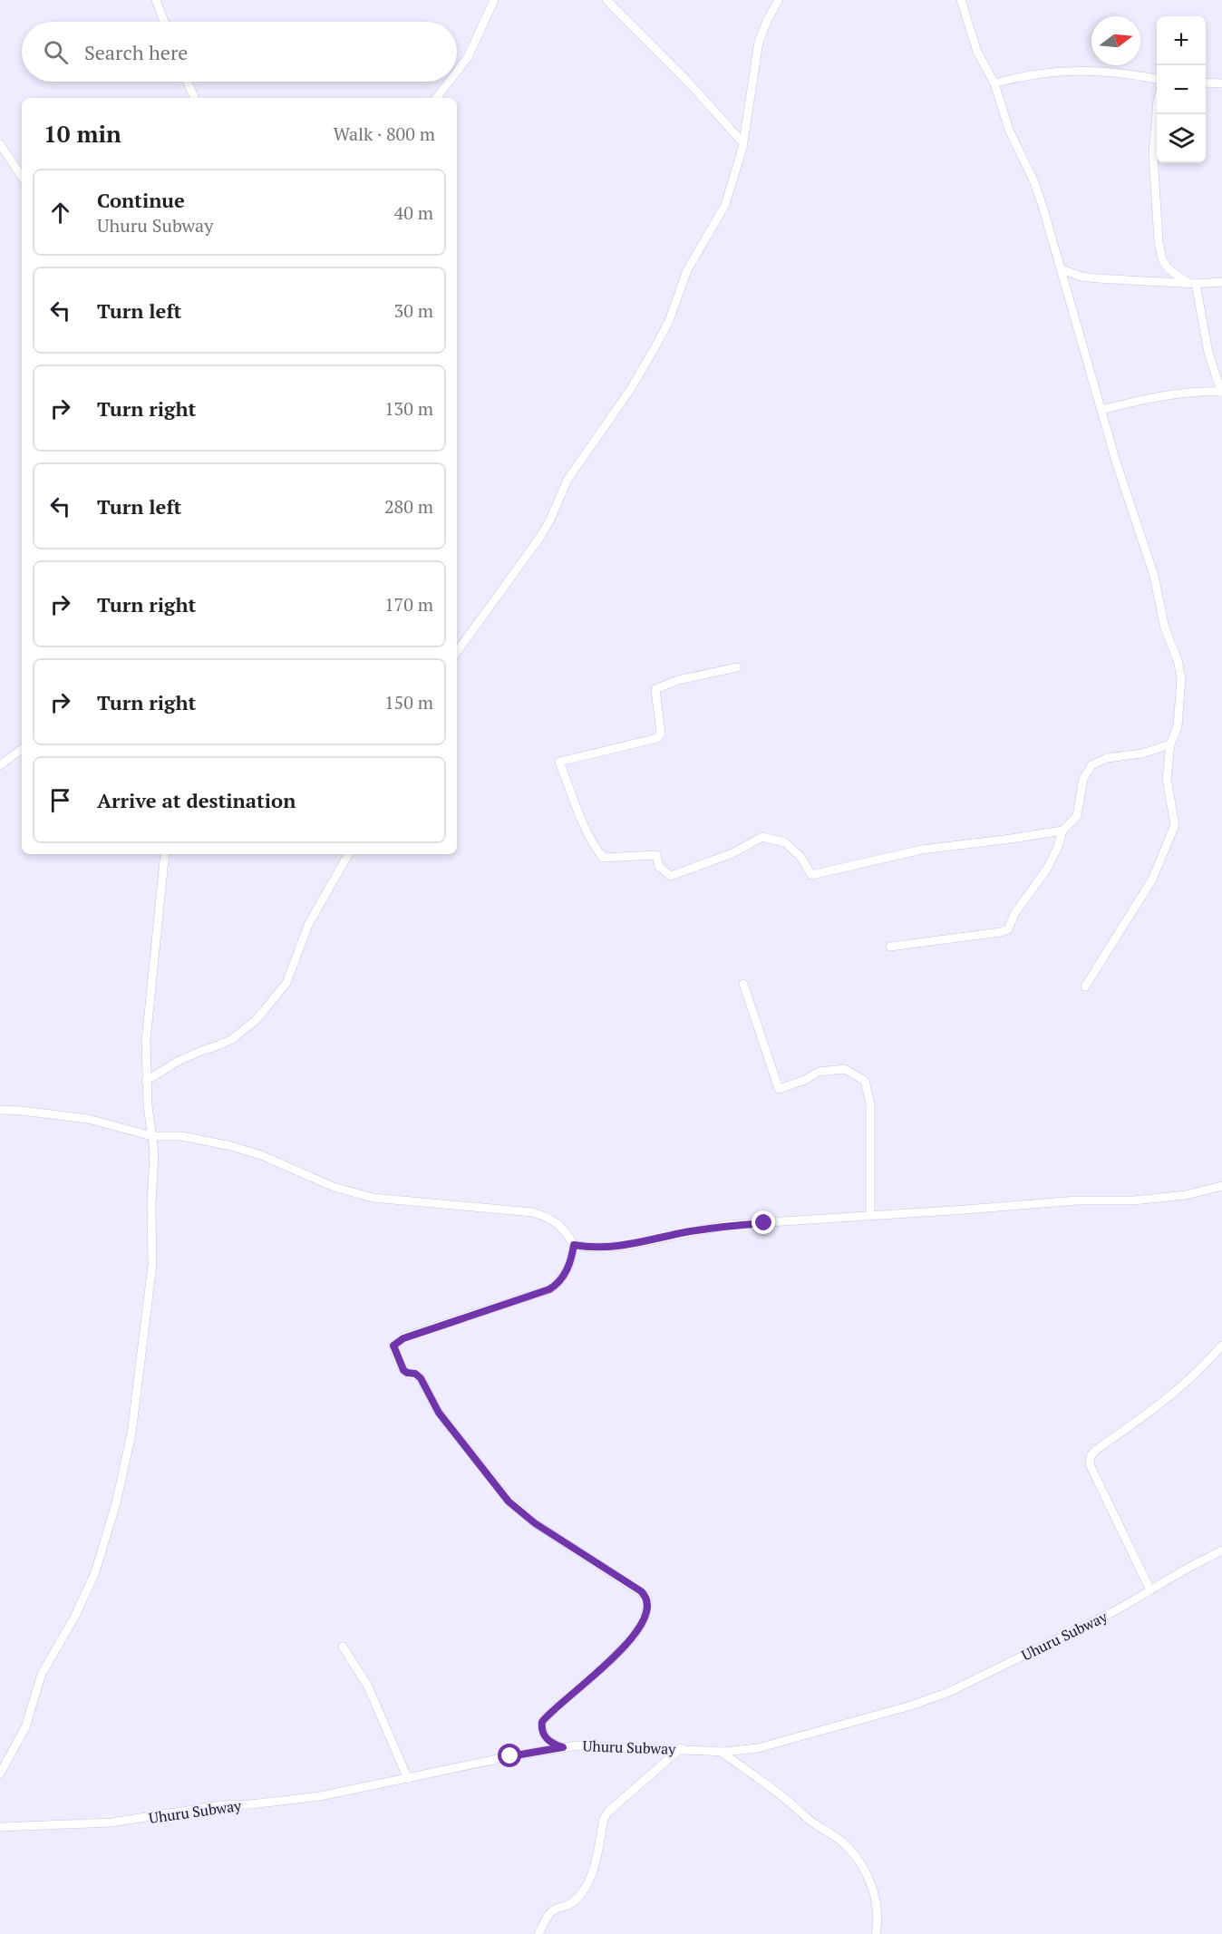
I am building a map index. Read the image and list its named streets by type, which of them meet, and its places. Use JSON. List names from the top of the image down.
{
  "streets": {
    "street": ["Uhuru Subway"]
  },
  "north": "right",
  "page": {
    "map_buttons": ["+", "−"],
    "search": "Search here",
    "heading": ["10 min", "Walk · 800 m"],
    "list": [
      ["Continue", "Uhuru Subway", "40 m"],
      ["Turn left", "30 m"],
      ["Turn right", "130 m"],
      ["Turn left", "280 m"],
      ["Turn right", "170 m"],
      ["Turn right", "150 m"],
      "Arrive at destination"
    ]
  }
}
